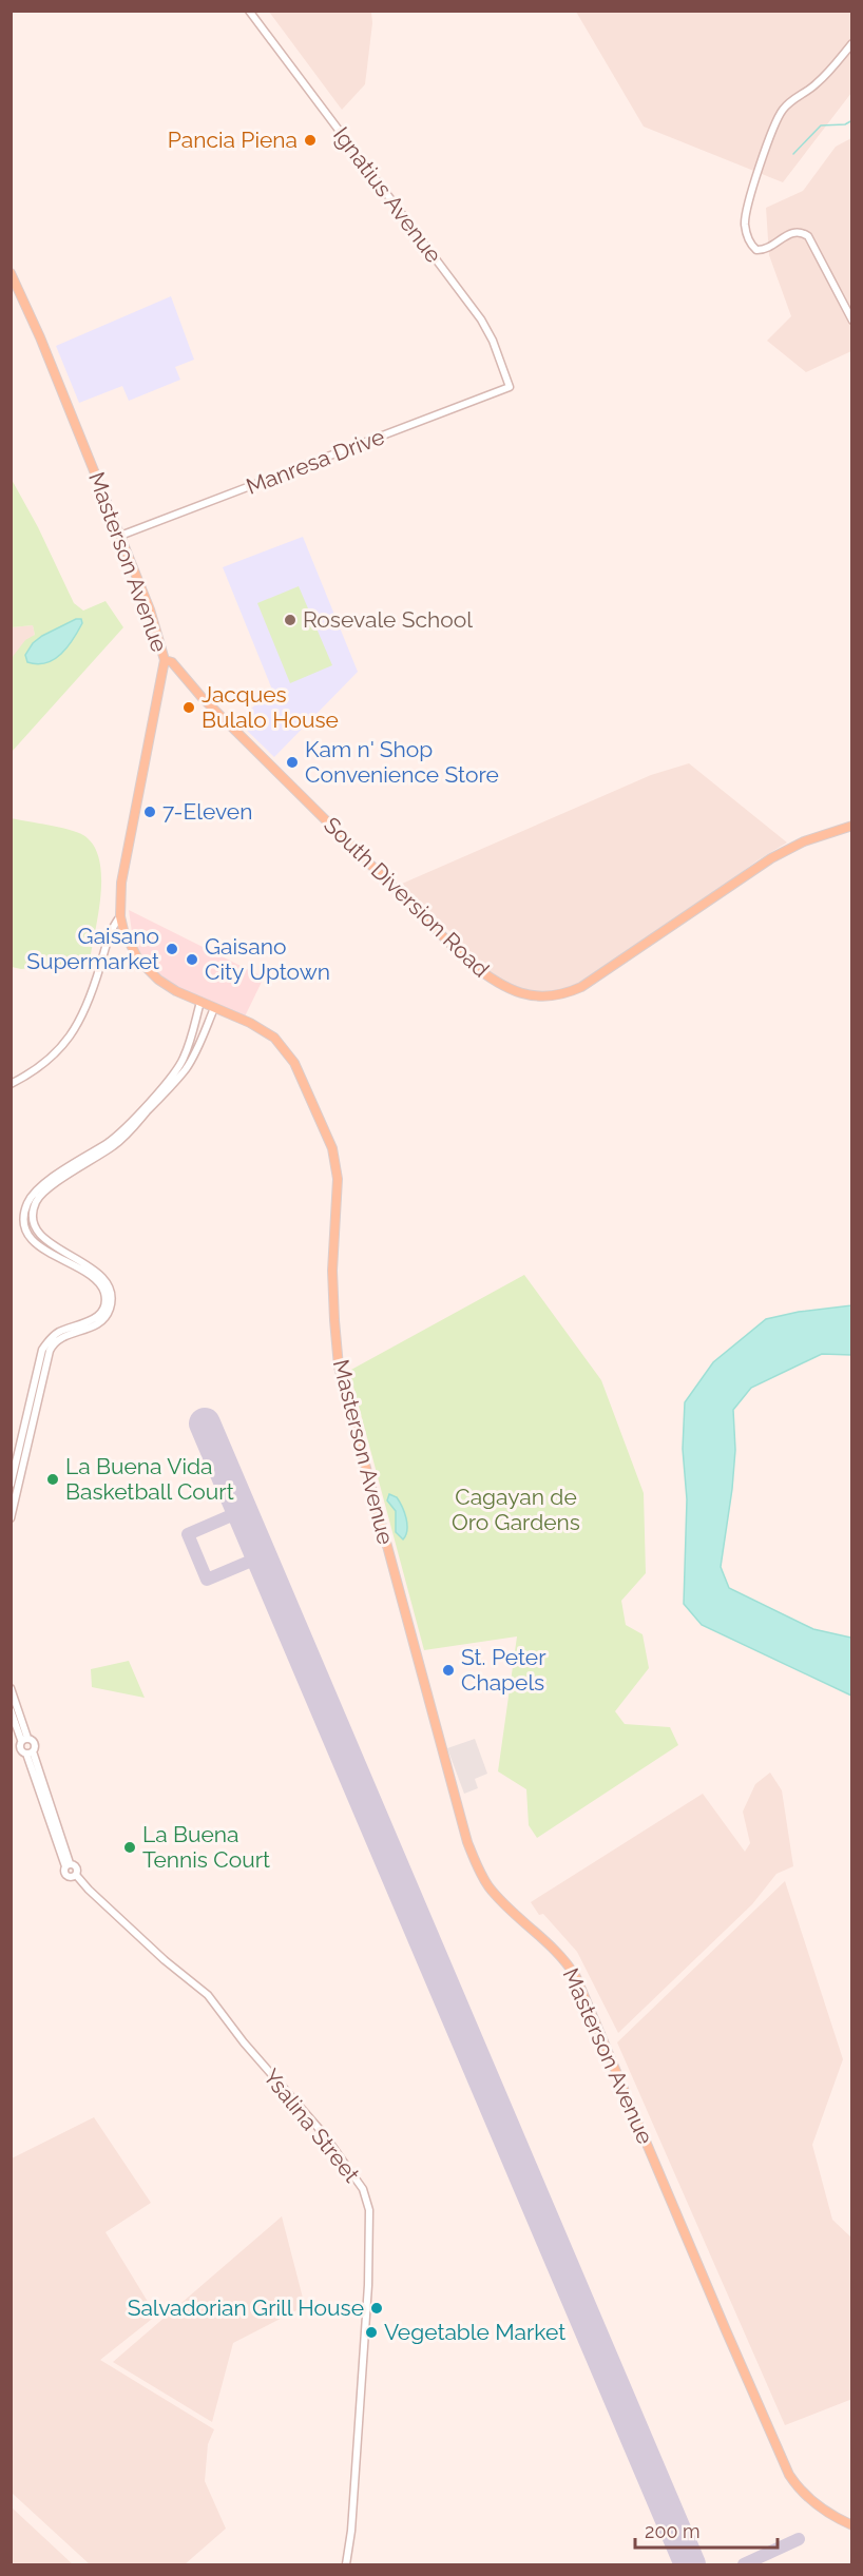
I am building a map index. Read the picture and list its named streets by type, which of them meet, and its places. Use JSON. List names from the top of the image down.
{
  "streets": {
    "main road": ["Masterson Avenue", "South Diversion Road"],
    "street": ["Ignatius Avenue", "Manresa Drive", "Ysalina Street"]
  },
  "crossings": [
    ["Ignatius Avenue", "Manresa Drive"],
    ["Manresa Drive", "Masterson Avenue"],
    ["Masterson Avenue", "South Diversion Road"]
  ],
  "parks": ["Cagayan de Oro Gardens"],
  "places": [
    "Pancia Piena",
    "Rosevale School",
    "Jacques Bulalo House",
    "Kam n' Shop Convenience Store",
    "7-Eleven",
    "Gaisano Supermarket",
    "Gaisano City Uptown",
    "La Buena Vida Basketball Court",
    "St. Peter Chapels",
    "La Buena Tennis Court",
    "Salvadorian Grill House",
    "Vegetable Market"
  ],
  "scale_bar": "200 m"
}
